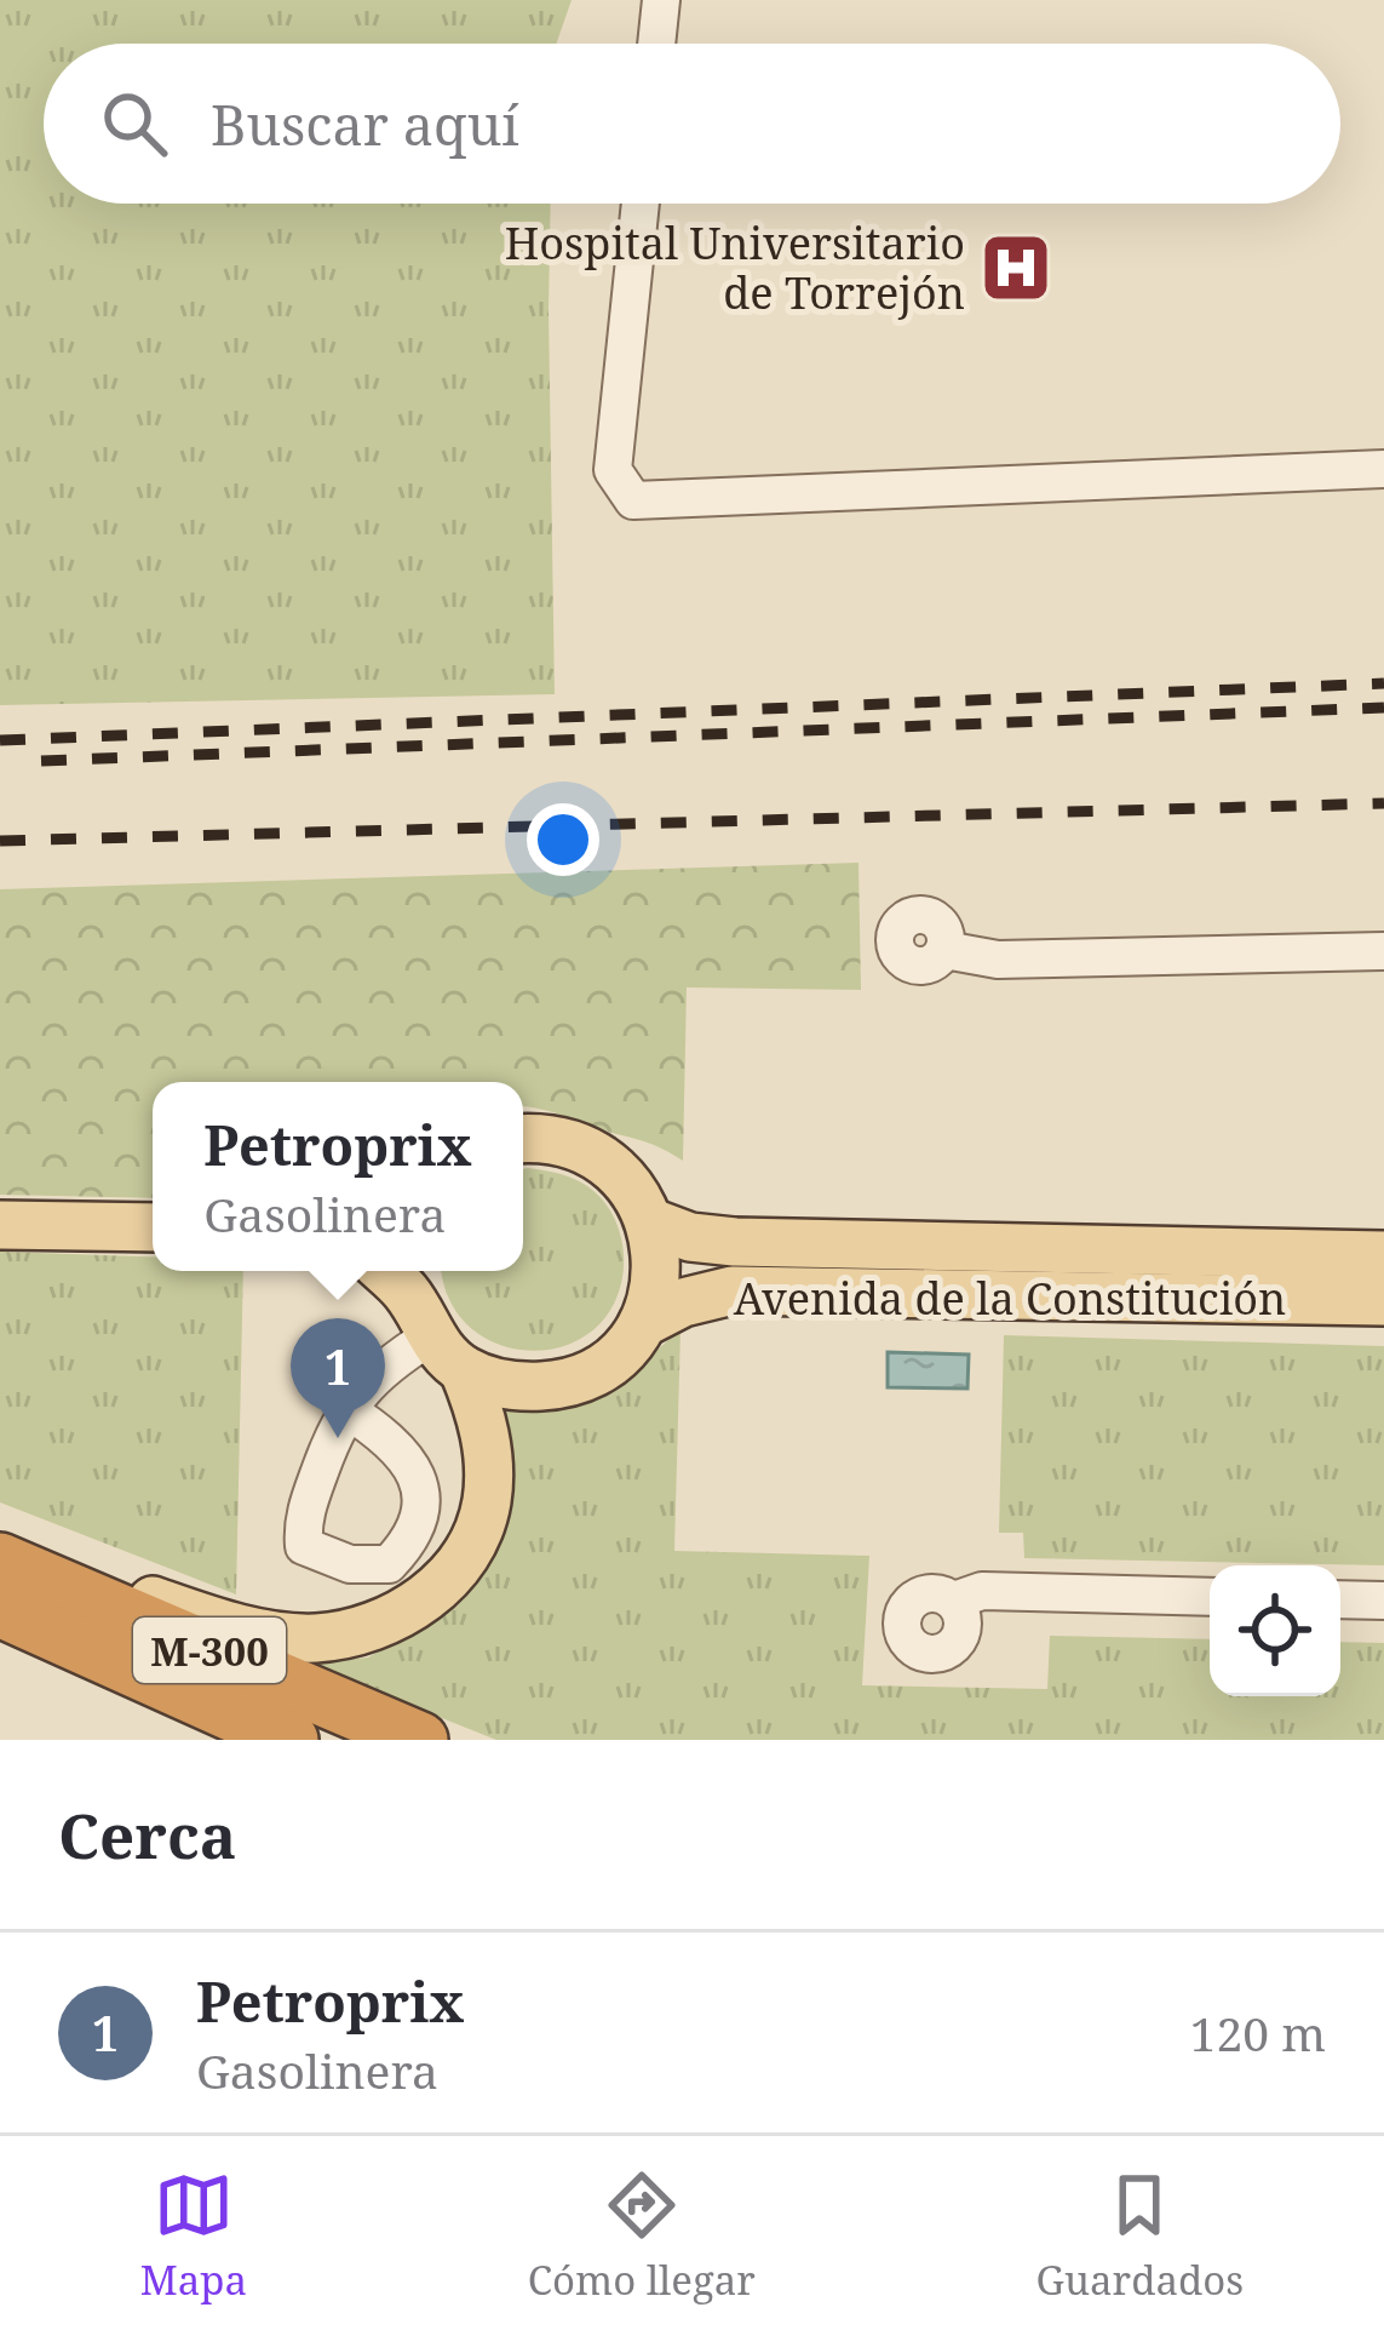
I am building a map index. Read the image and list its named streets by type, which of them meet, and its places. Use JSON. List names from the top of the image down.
{
  "streets": {
    "highway": ["M-300"],
    "main road": ["Avenida de la Constitución"]
  },
  "places": {
    "hospital": ["Hospital Universitario de Torrejón"]
  },
  "page": {
    "search": "Buscar aquí",
    "popup": ["Petroprix", "Gasolinera"],
    "pins": "1",
    "heading": "Cerca",
    "list": [
      {
        "mark": "1",
        "name": "Petroprix",
        "note": "Gasolinera",
        "value": "120 m"
      }
    ],
    "nav": ["Mapa", "Cómo llegar", "Guardados"]
  }
}
